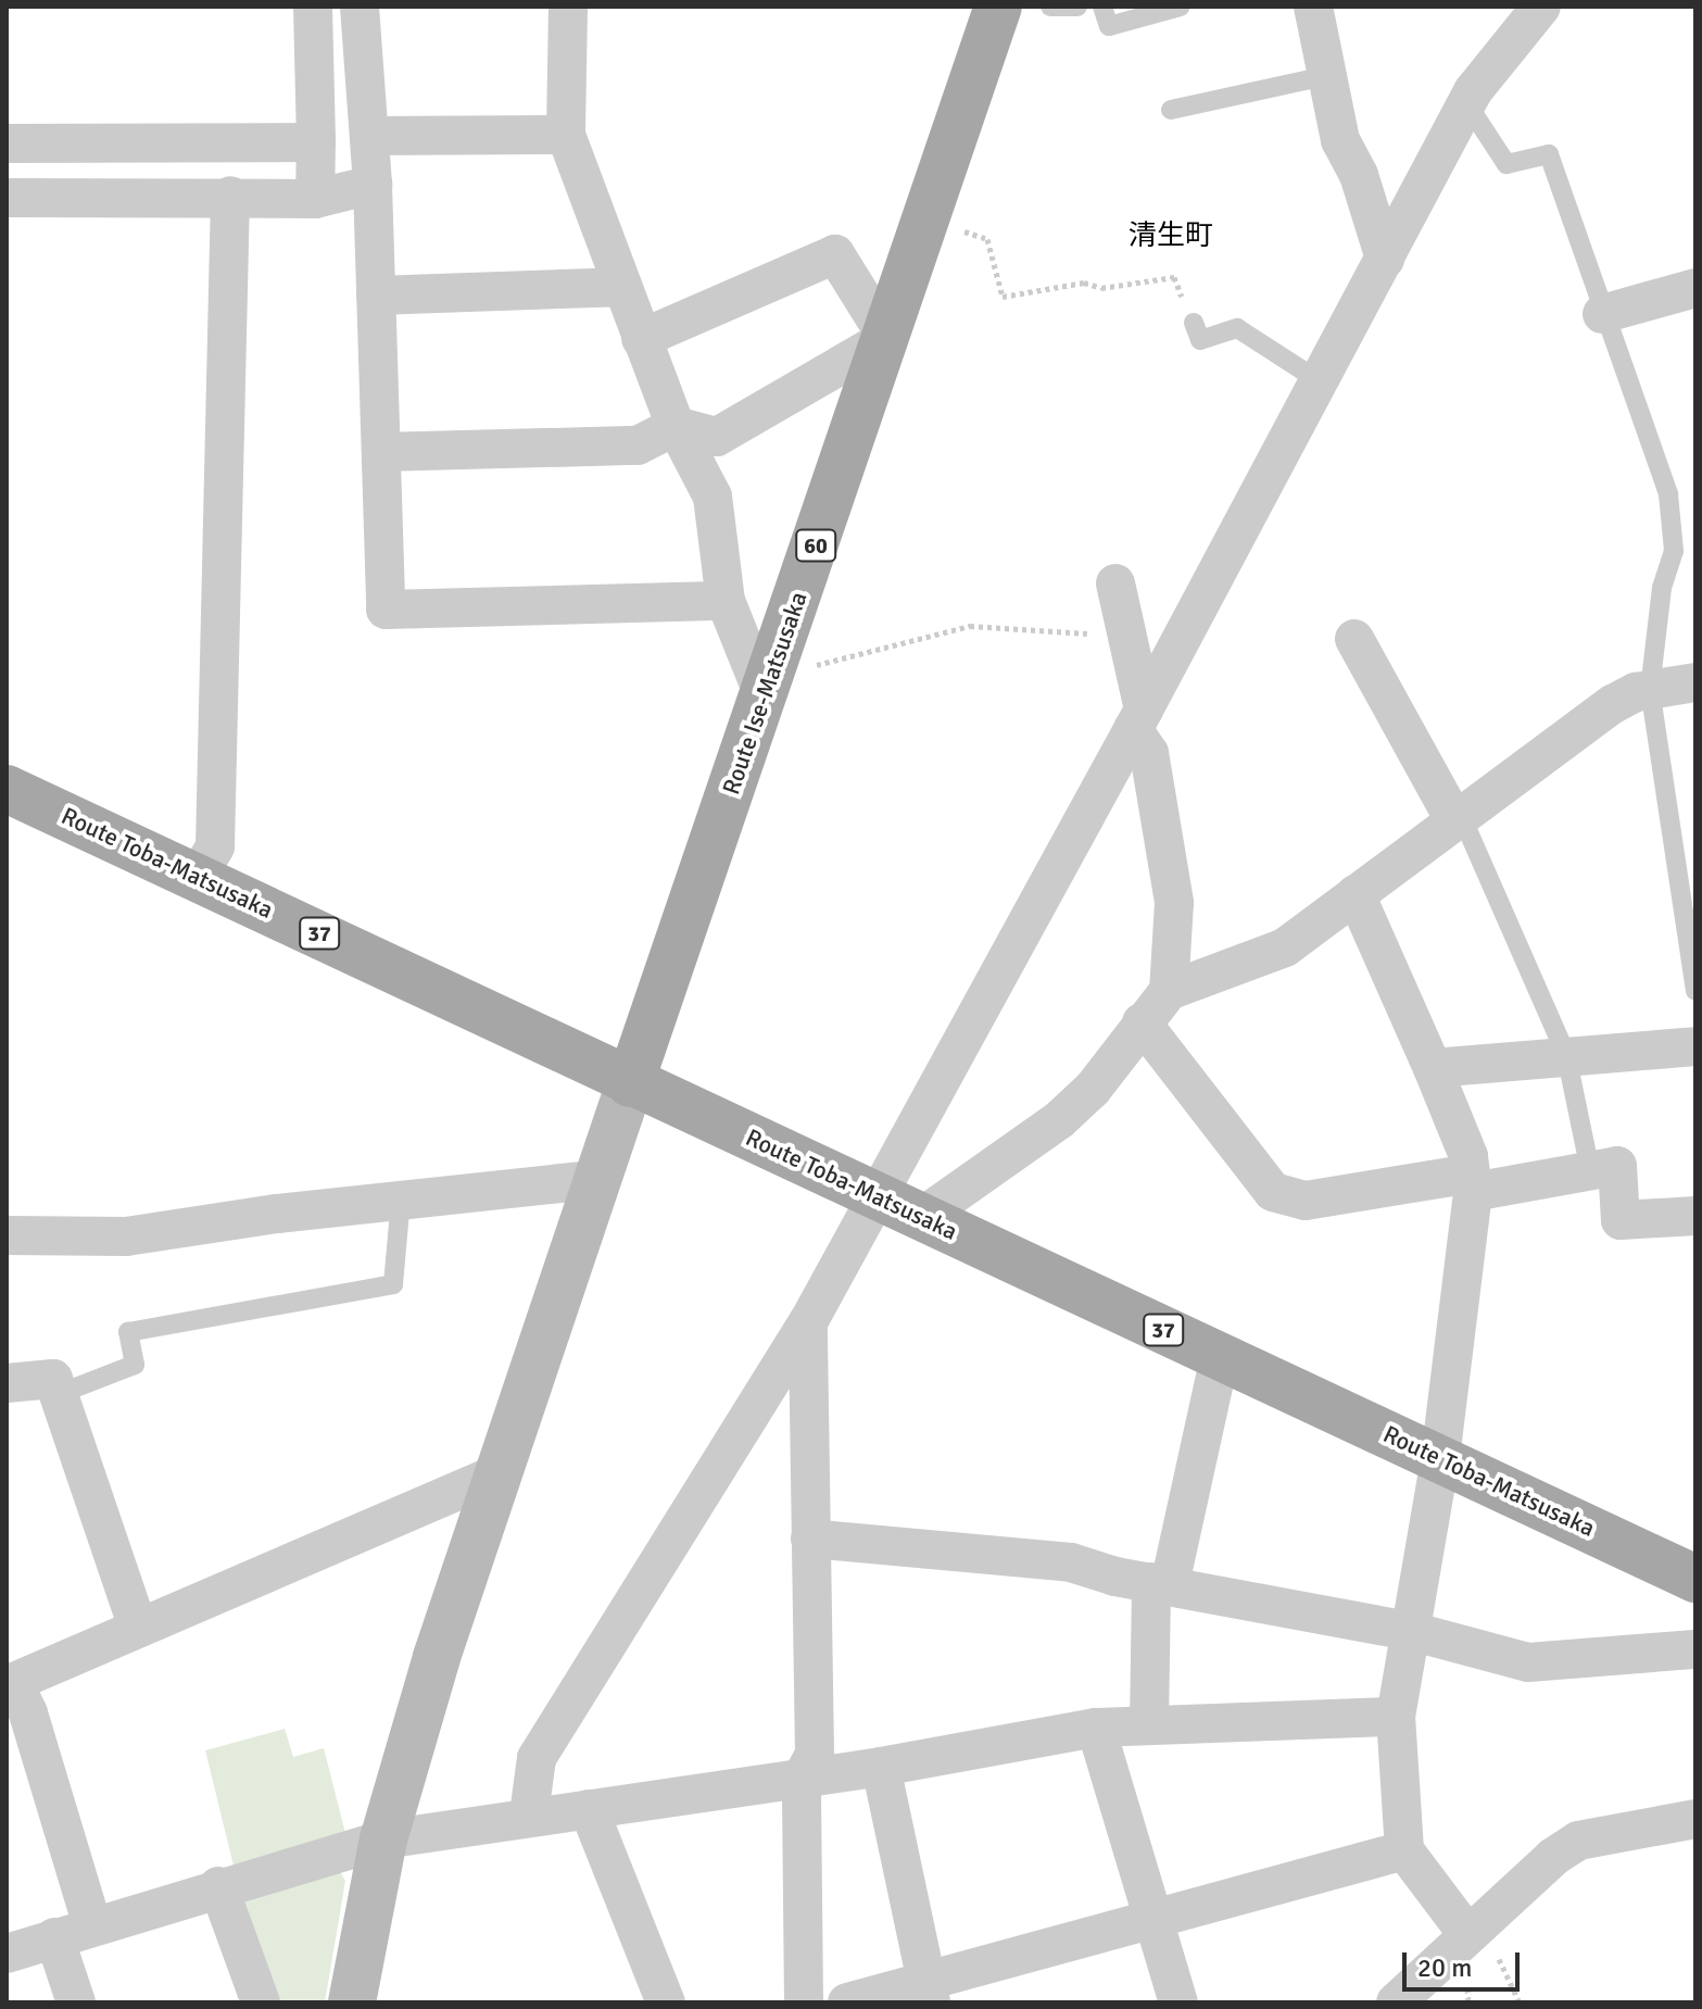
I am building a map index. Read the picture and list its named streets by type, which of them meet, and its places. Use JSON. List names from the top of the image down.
{
  "streets": {
    "main road": [
      "60",
      "Route Ise-Matsusaka",
      "Route Toba-Matsusaka",
      "37"
    ]
  },
  "crossings": [
    ["Route Ise-Matsusaka", "Route Toba-Matsusaka"]
  ],
  "districts": ["清生町"],
  "scale_bar": "20 m"
}
